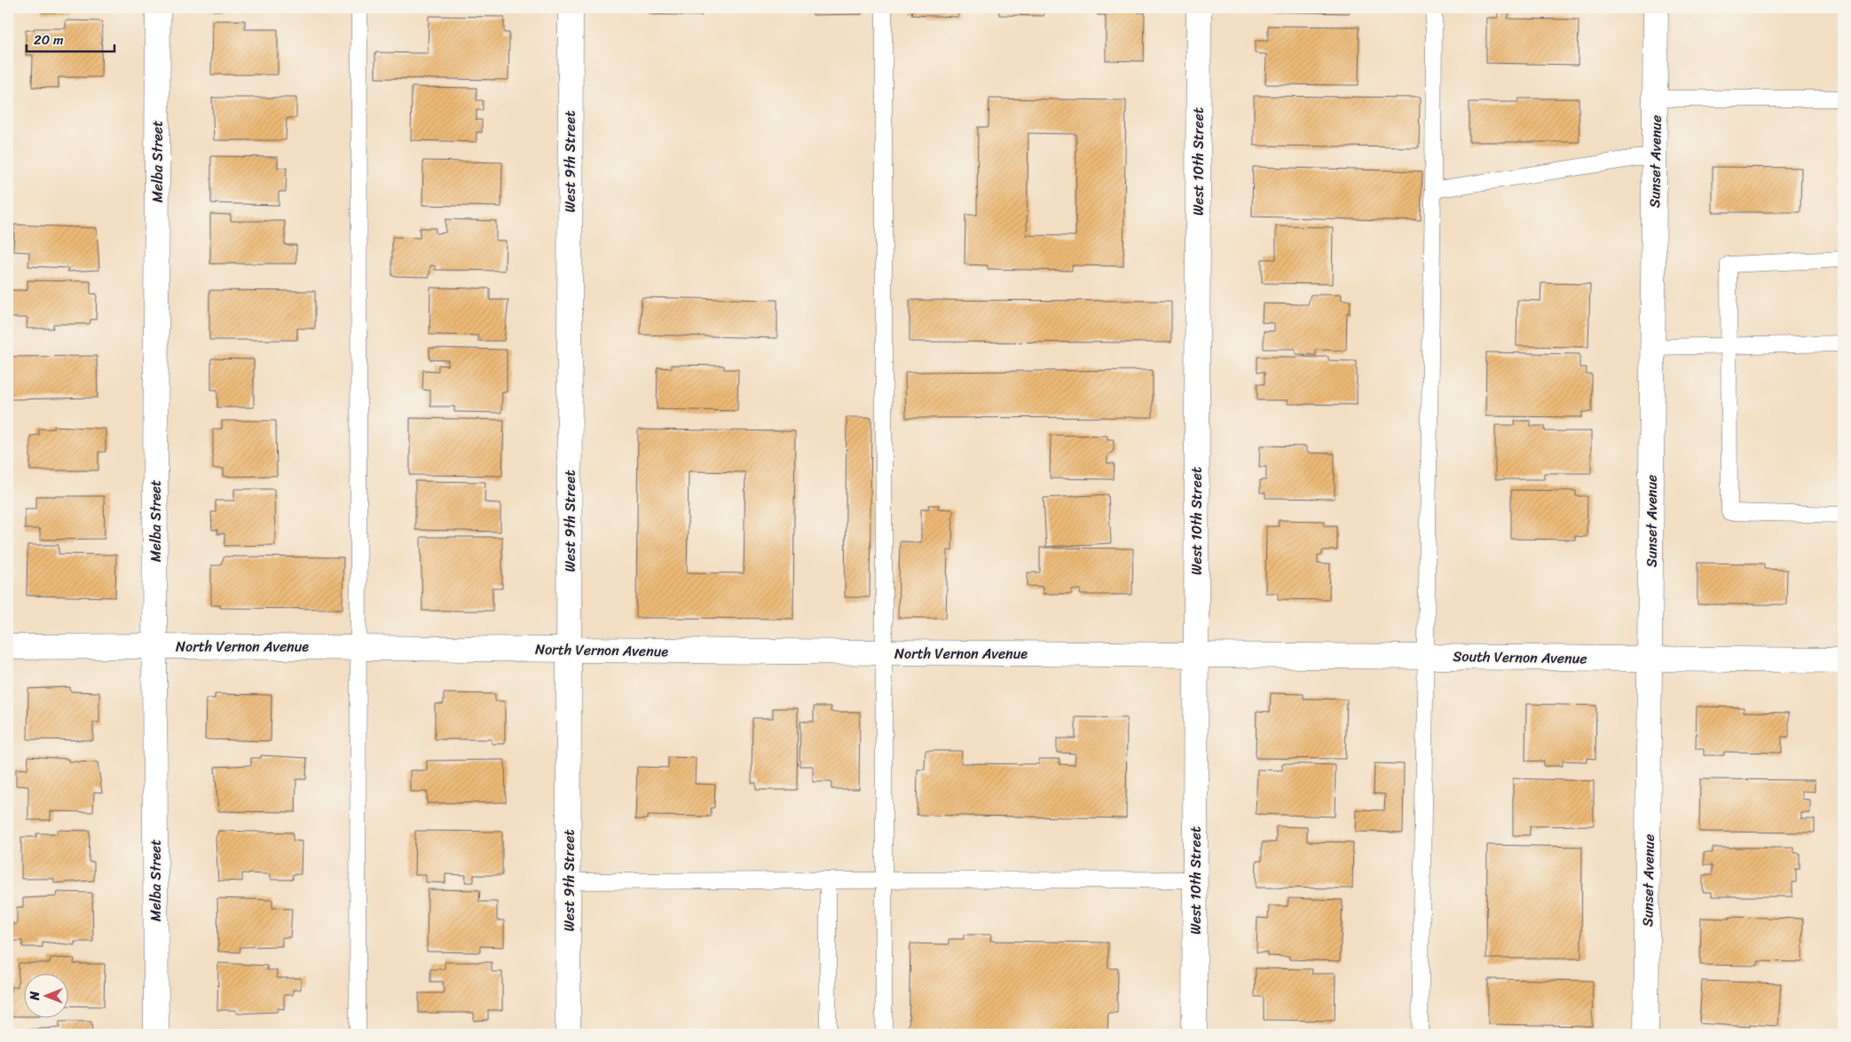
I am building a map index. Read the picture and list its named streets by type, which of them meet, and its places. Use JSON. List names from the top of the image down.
{
  "streets": {
    "street": [
      "Melba Street",
      "West 9th Street",
      "West 10th Street",
      "Sunset Avenue",
      "North Vernon Avenue",
      "South Vernon Avenue"
    ]
  },
  "crossings": [
    ["Melba Street", "North Vernon Avenue"],
    ["West 9th Street", "North Vernon Avenue"],
    ["West 10th Street", "North Vernon Avenue"],
    ["West 10th Street", "South Vernon Avenue"],
    ["Sunset Avenue", "South Vernon Avenue"],
    ["North Vernon Avenue", "South Vernon Avenue"]
  ],
  "scale_bar": "20 m",
  "north": "left"
}
